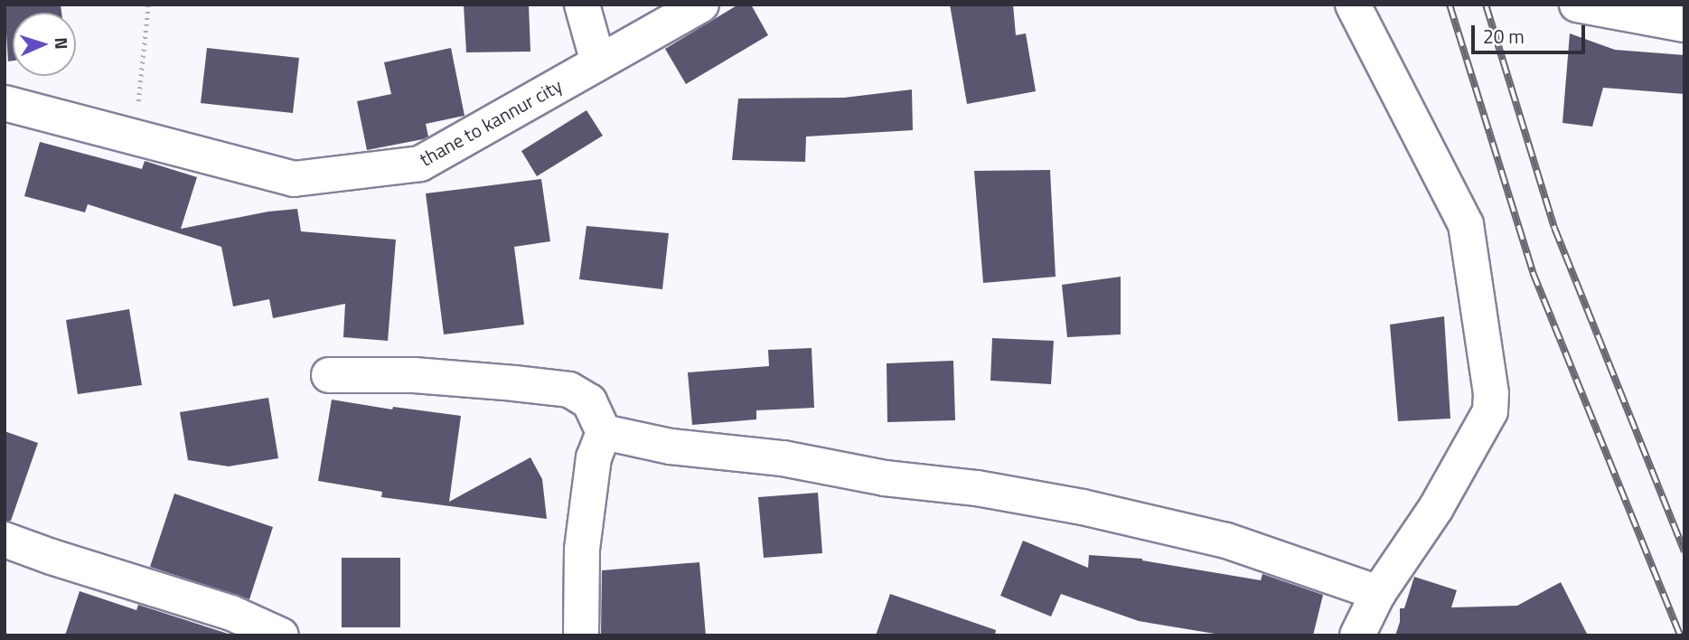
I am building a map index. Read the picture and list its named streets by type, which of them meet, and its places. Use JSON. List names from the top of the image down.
{
  "streets": {
    "street": ["thane to kannur city"]
  },
  "scale_bar": "20 m",
  "north": "right"
}
